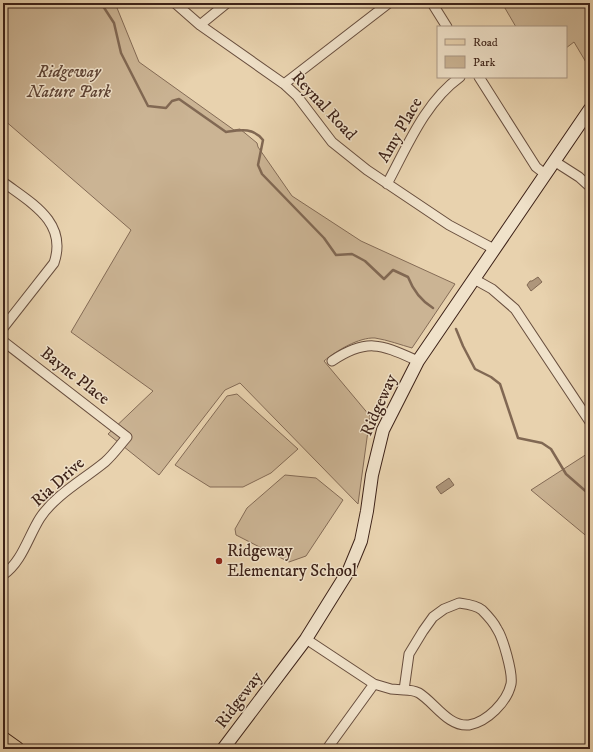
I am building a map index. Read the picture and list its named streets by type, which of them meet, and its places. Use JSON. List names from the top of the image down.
{
  "streets": {
    "street": [
      "Reynal Road",
      "Amy Place",
      "Bayne Place",
      "Ridgeway",
      "Ria Drive"
    ]
  },
  "crossings": [
    ["Reynal Road", "Amy Place"],
    ["Reynal Road", "Ridgeway"],
    ["Bayne Place", "Ria Drive"]
  ],
  "parks": ["Ridgeway Nature Park"],
  "places": ["Ridgeway Elementary School"],
  "legend": ["Road", "Park"]
}
